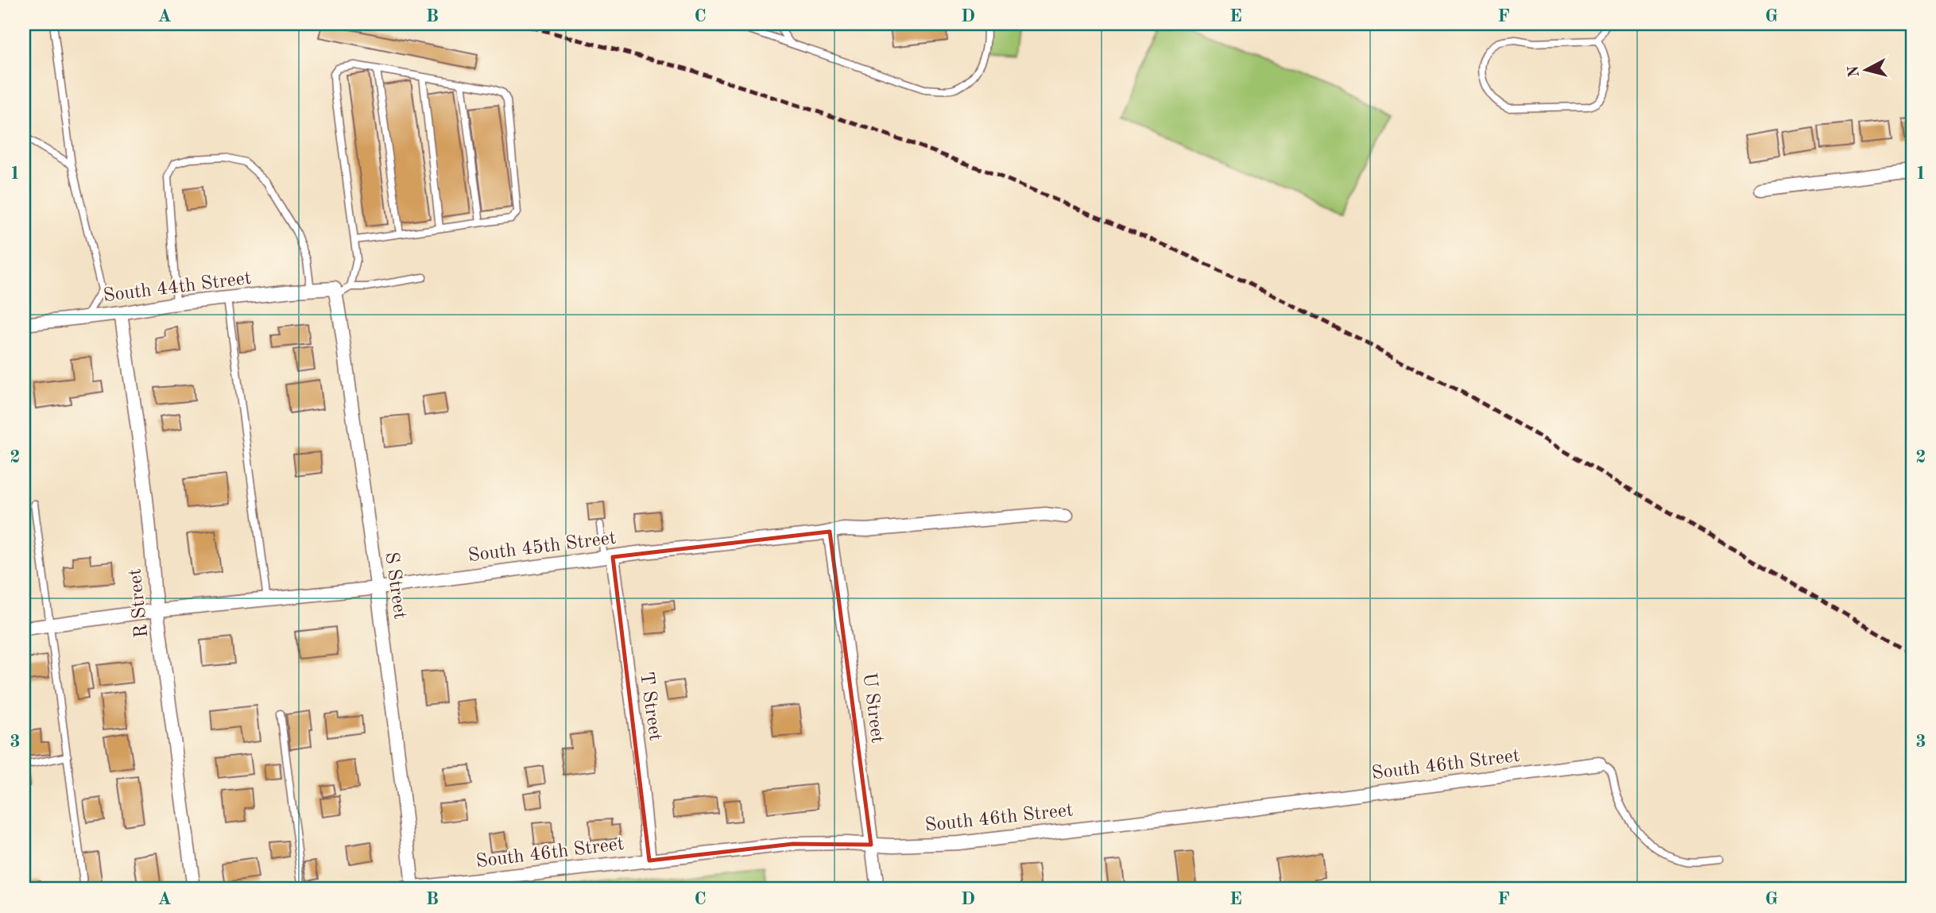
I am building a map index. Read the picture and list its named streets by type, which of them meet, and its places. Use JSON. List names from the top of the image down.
{
  "streets": {
    "street": [
      "South 44th Street",
      "South 45th Street",
      "S Street",
      "R Street",
      "T Street",
      "U Street",
      "South 46th Street"
    ]
  },
  "crossings": [
    ["South 44th Street", "S Street"],
    ["South 44th Street", "R Street"],
    ["South 45th Street", "S Street"],
    ["South 45th Street", "R Street"],
    ["South 45th Street", "T Street"],
    ["South 45th Street", "U Street"],
    ["S Street", "South 46th Street"],
    ["T Street", "South 46th Street"],
    ["U Street", "South 46th Street"]
  ],
  "north": "left",
  "grid": {
    "columns": [
      "A",
      "B",
      "C",
      "D",
      "E",
      "F",
      "G"
    ],
    "rows": ["1", "2", "3"]
  }
}
